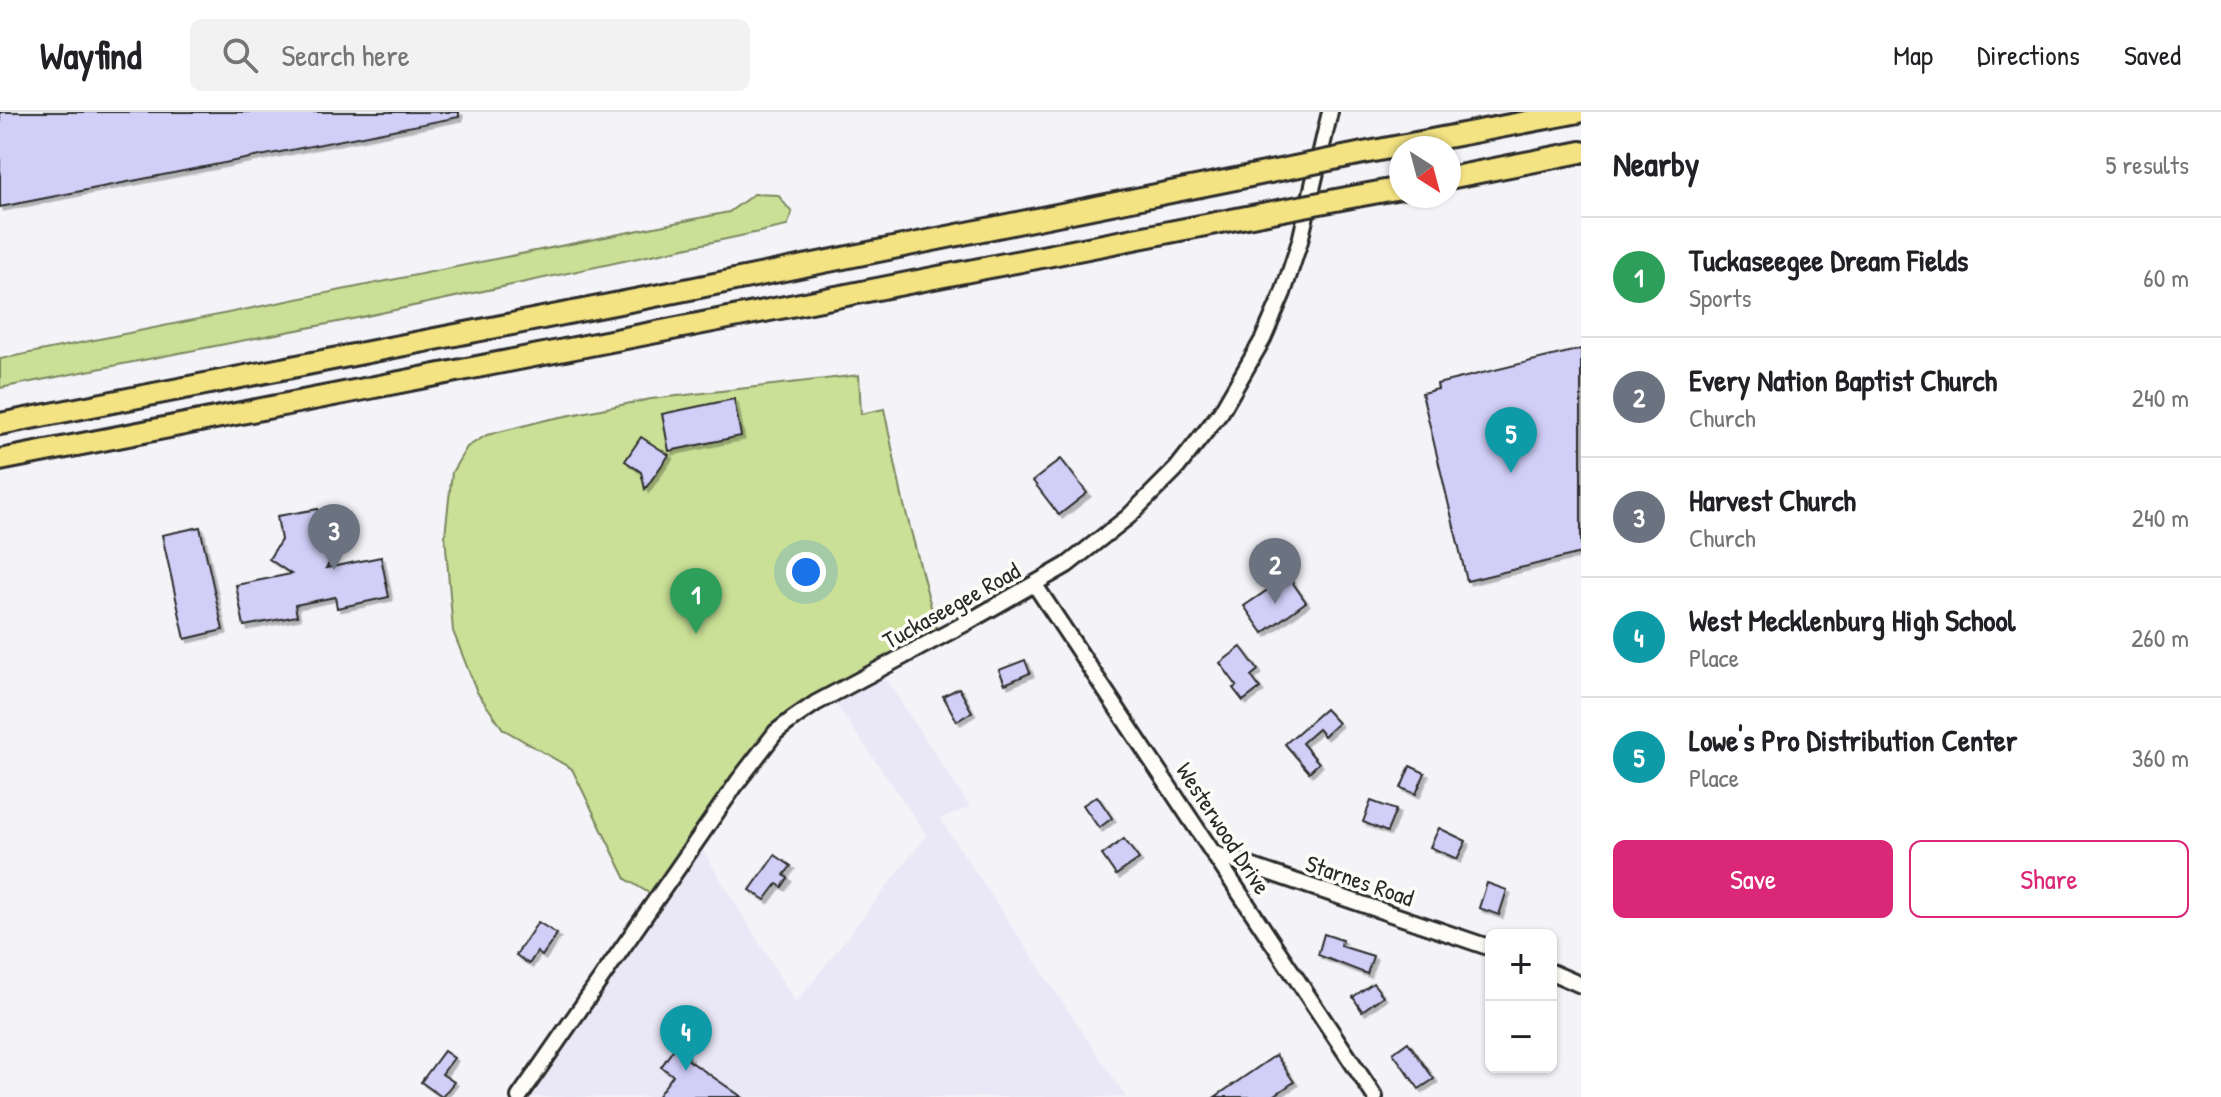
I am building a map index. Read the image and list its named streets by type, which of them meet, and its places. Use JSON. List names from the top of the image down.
{
  "streets": {
    "street": ["Tuckaseegee Road", "Westerwood Drive", "Starnes Road"]
  },
  "crossings": [
    ["Tuckaseegee Road", "Westerwood Drive"],
    ["Westerwood Drive", "Starnes Road"]
  ],
  "north": "bottom right",
  "page": {
    "header": "Wayfind",
    "search": "Search here",
    "nav": ["Map", "Directions", "Saved"],
    "heading": ["Nearby", "5 results"],
    "list": [
      {
        "mark": "1",
        "name": "Tuckaseegee Dream Fields",
        "note": "Sports",
        "value": "60 m"
      },
      {
        "mark": "2",
        "name": "Every Nation Baptist Church",
        "note": "Church",
        "value": "240 m"
      },
      {
        "mark": "3",
        "name": "Harvest Church",
        "note": "Church",
        "value": "240 m"
      },
      {
        "mark": "4",
        "name": "West Mecklenburg High School",
        "note": "Place",
        "value": "260 m"
      },
      {
        "mark": "5",
        "name": "Lowe's Pro Distribution Center",
        "note": "Place",
        "value": "360 m"
      }
    ],
    "pins": [
      "5",
      "3",
      "2",
      "1",
      "4"
    ],
    "buttons": ["Save", "Share"],
    "map_buttons": ["+", "−"]
  }
}
